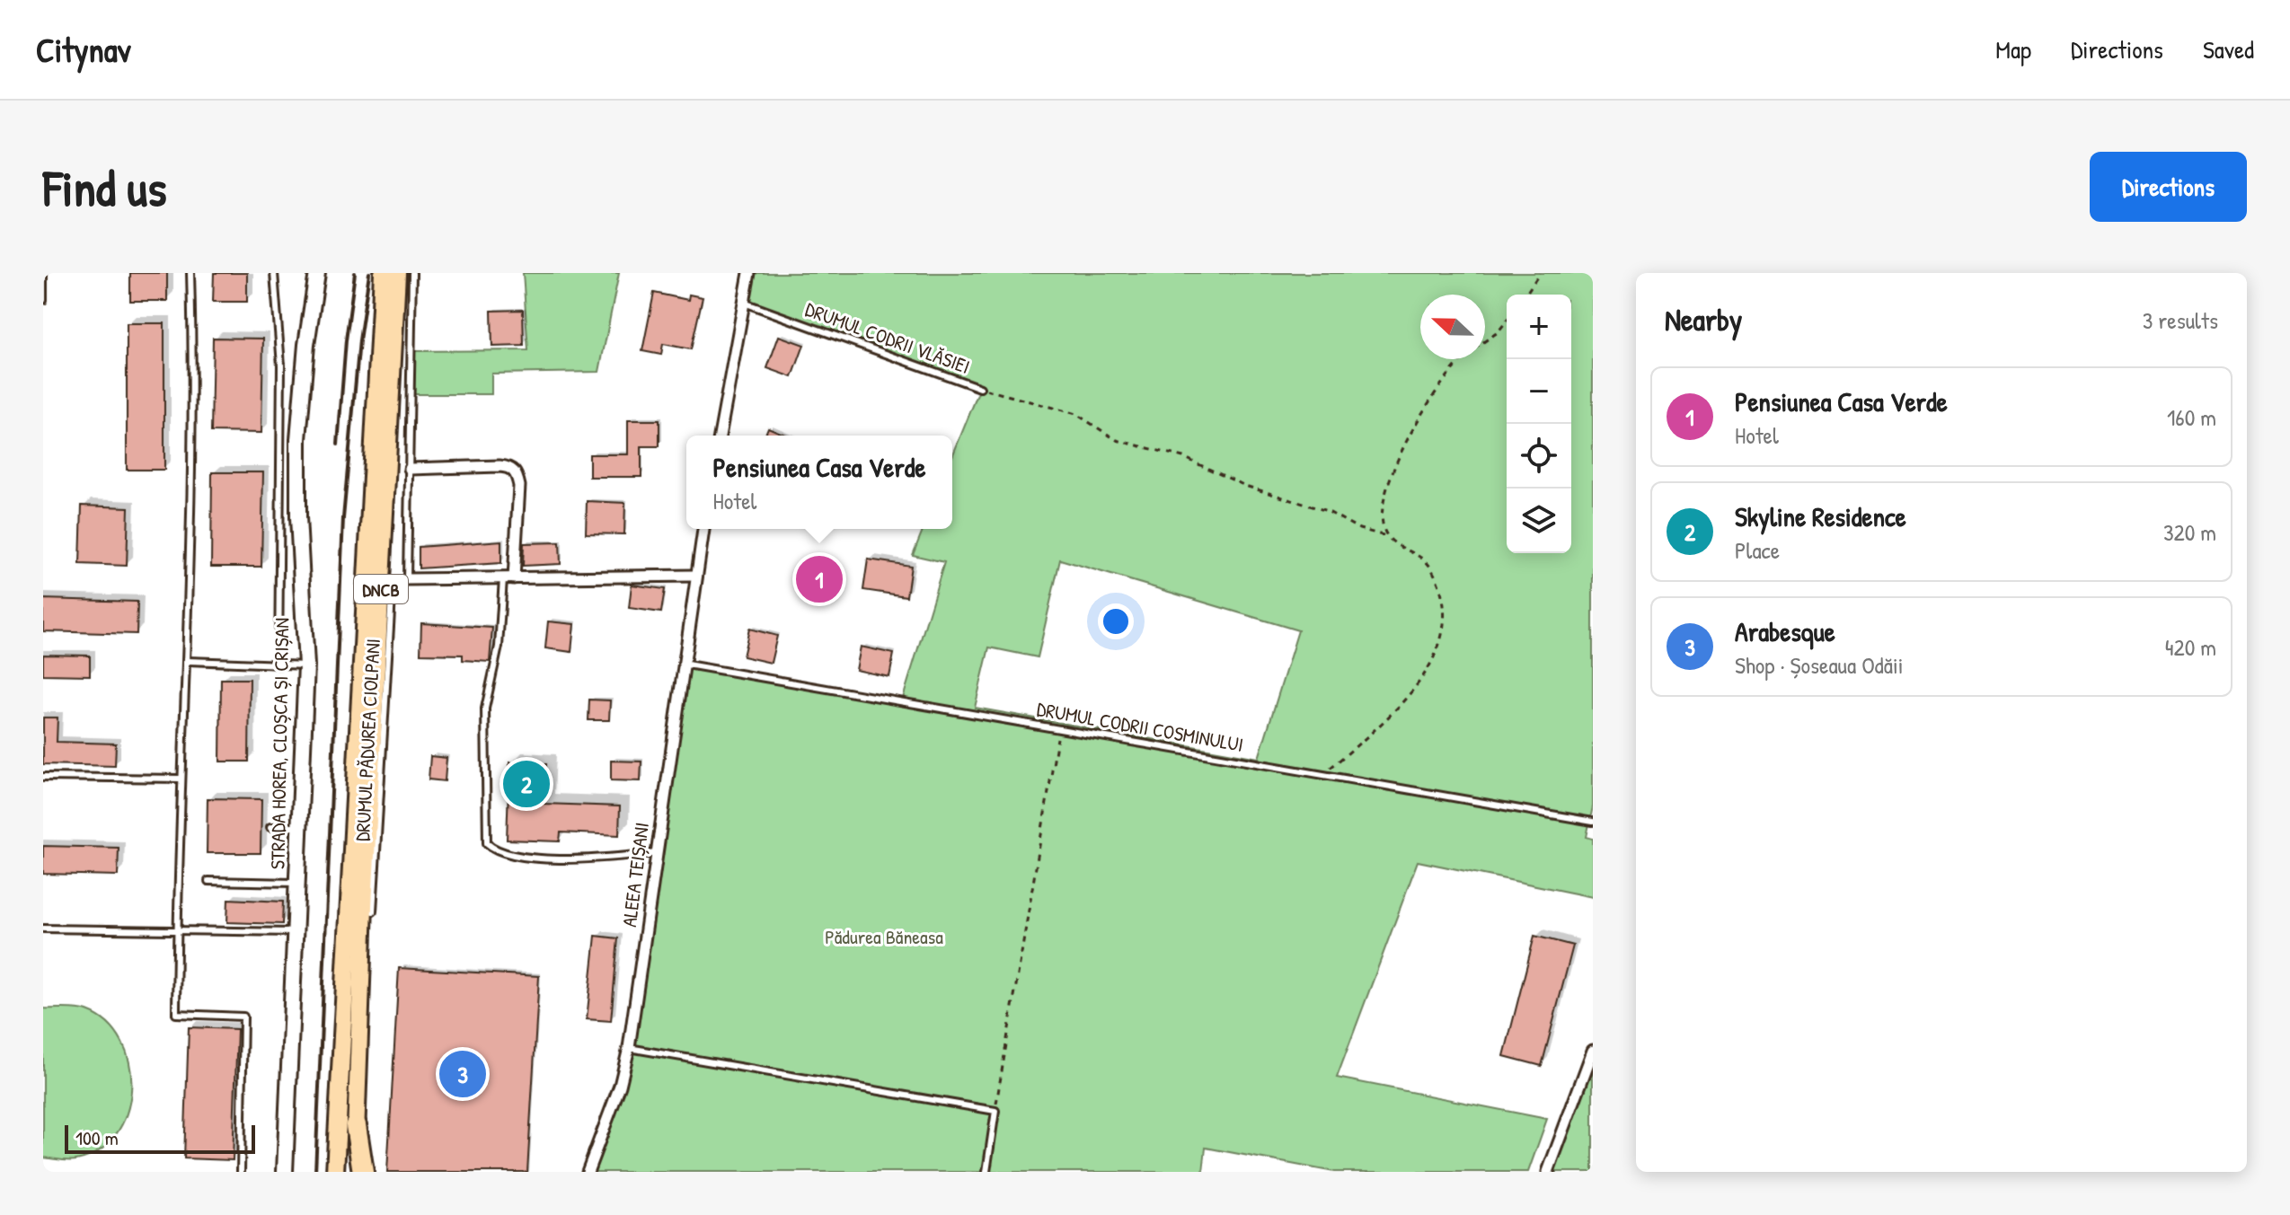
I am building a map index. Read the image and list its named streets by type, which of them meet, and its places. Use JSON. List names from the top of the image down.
{
  "streets": {
    "main road": ["DNCB"],
    "street": ["STRADA HOREA, CLOȘCA ȘI CRIȘAN", "ALEEA TEIȘANI"],
    "lane": ["DRUMUL CODRII VLĂSIEI", "DRUMUL CODRII COSMINULUI", "DRUMUL PĂDUREA CIOLPANI"]
  },
  "crossings": [
    ["DNCB", "DRUMUL PĂDUREA CIOLPANI"],
    ["DRUMUL CODRII COSMINULUI", "ALEEA TEIȘANI"]
  ],
  "parks": ["Pădurea Băneasa"],
  "scale_bar": "100 m",
  "north": "left",
  "page": {
    "header": "Citynav",
    "nav": ["Map", "Directions", "Saved"],
    "buttons": "Directions",
    "title": "Find us",
    "heading": ["Nearby", "3 results"],
    "map_buttons": ["+", "−"],
    "list": [
      {
        "mark": "1",
        "name": "Pensiunea Casa Verde",
        "note": "Hotel",
        "value": "160 m"
      },
      {
        "mark": "2",
        "name": "Skyline Residence",
        "note": "Place",
        "value": "320 m"
      },
      {
        "mark": "3",
        "name": "Arabesque",
        "note": "Shop · Șoseaua Odăii",
        "value": "420 m"
      }
    ],
    "popup": ["Pensiunea Casa Verde", "Hotel"],
    "pins": ["1", "2", "3"],
    "scale": "100 m"
  }
}
